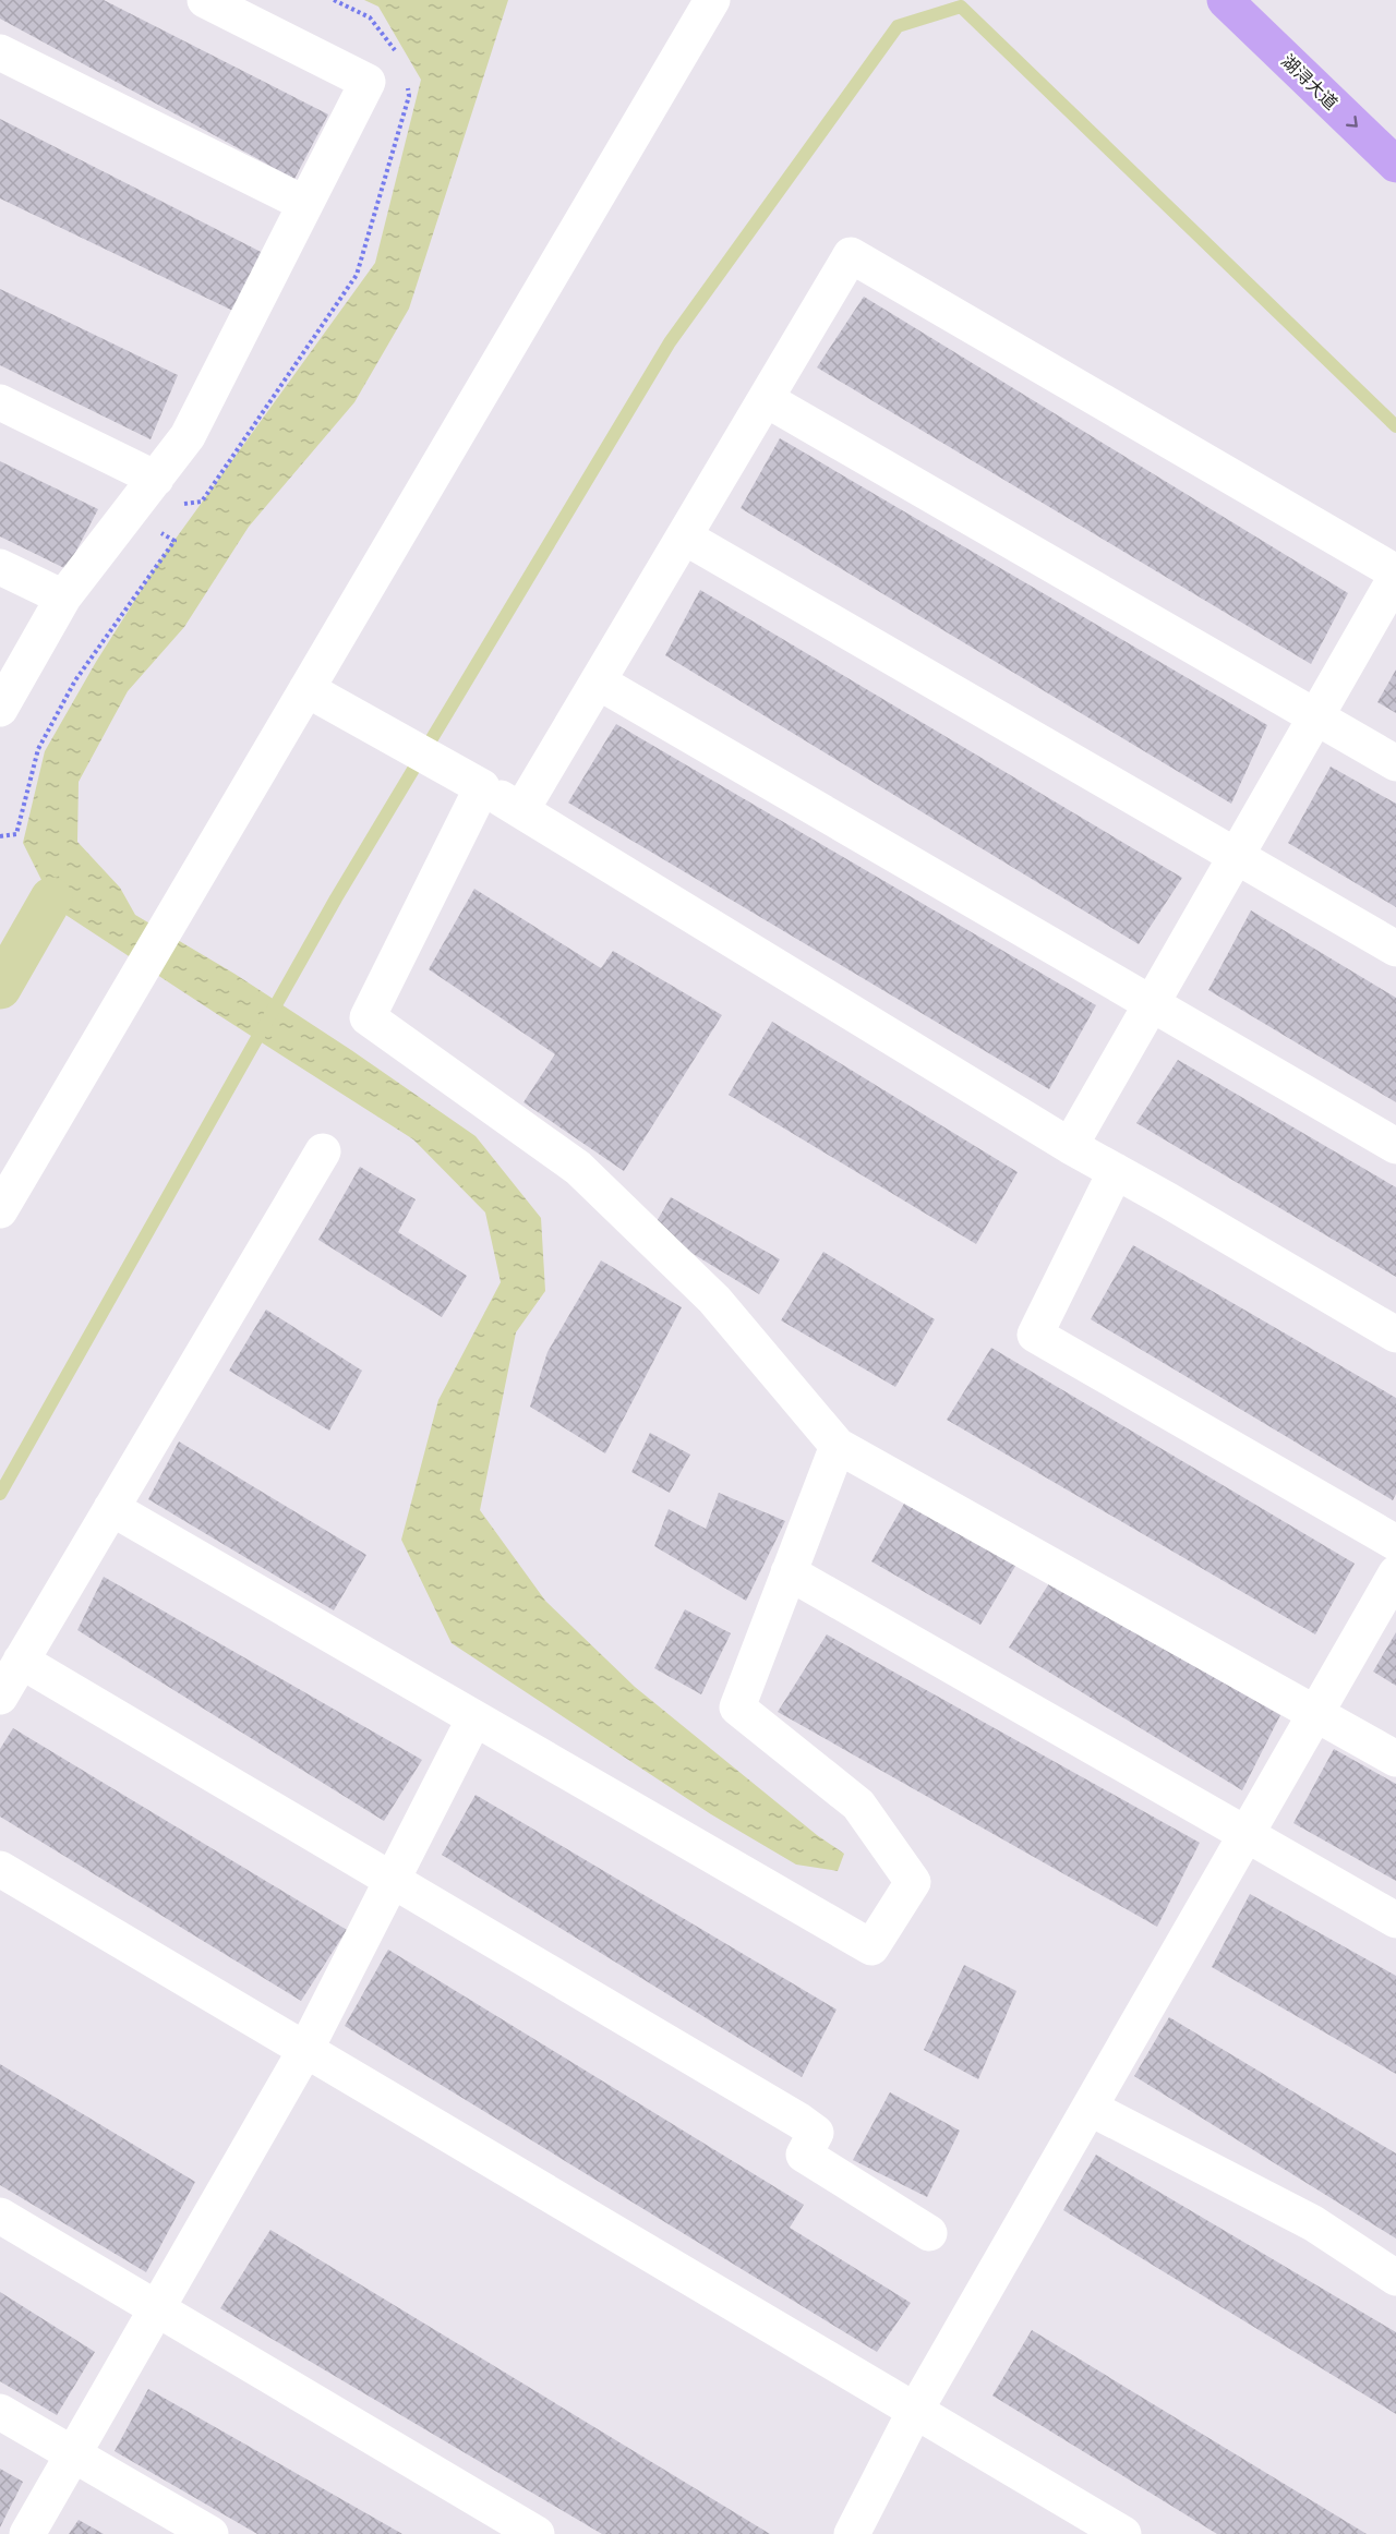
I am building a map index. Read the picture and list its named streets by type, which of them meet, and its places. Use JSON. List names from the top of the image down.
{
  "streets": {
    "main road": ["湖浔大道"]
  },
  "one_way": ["湖浔大道"]
}
